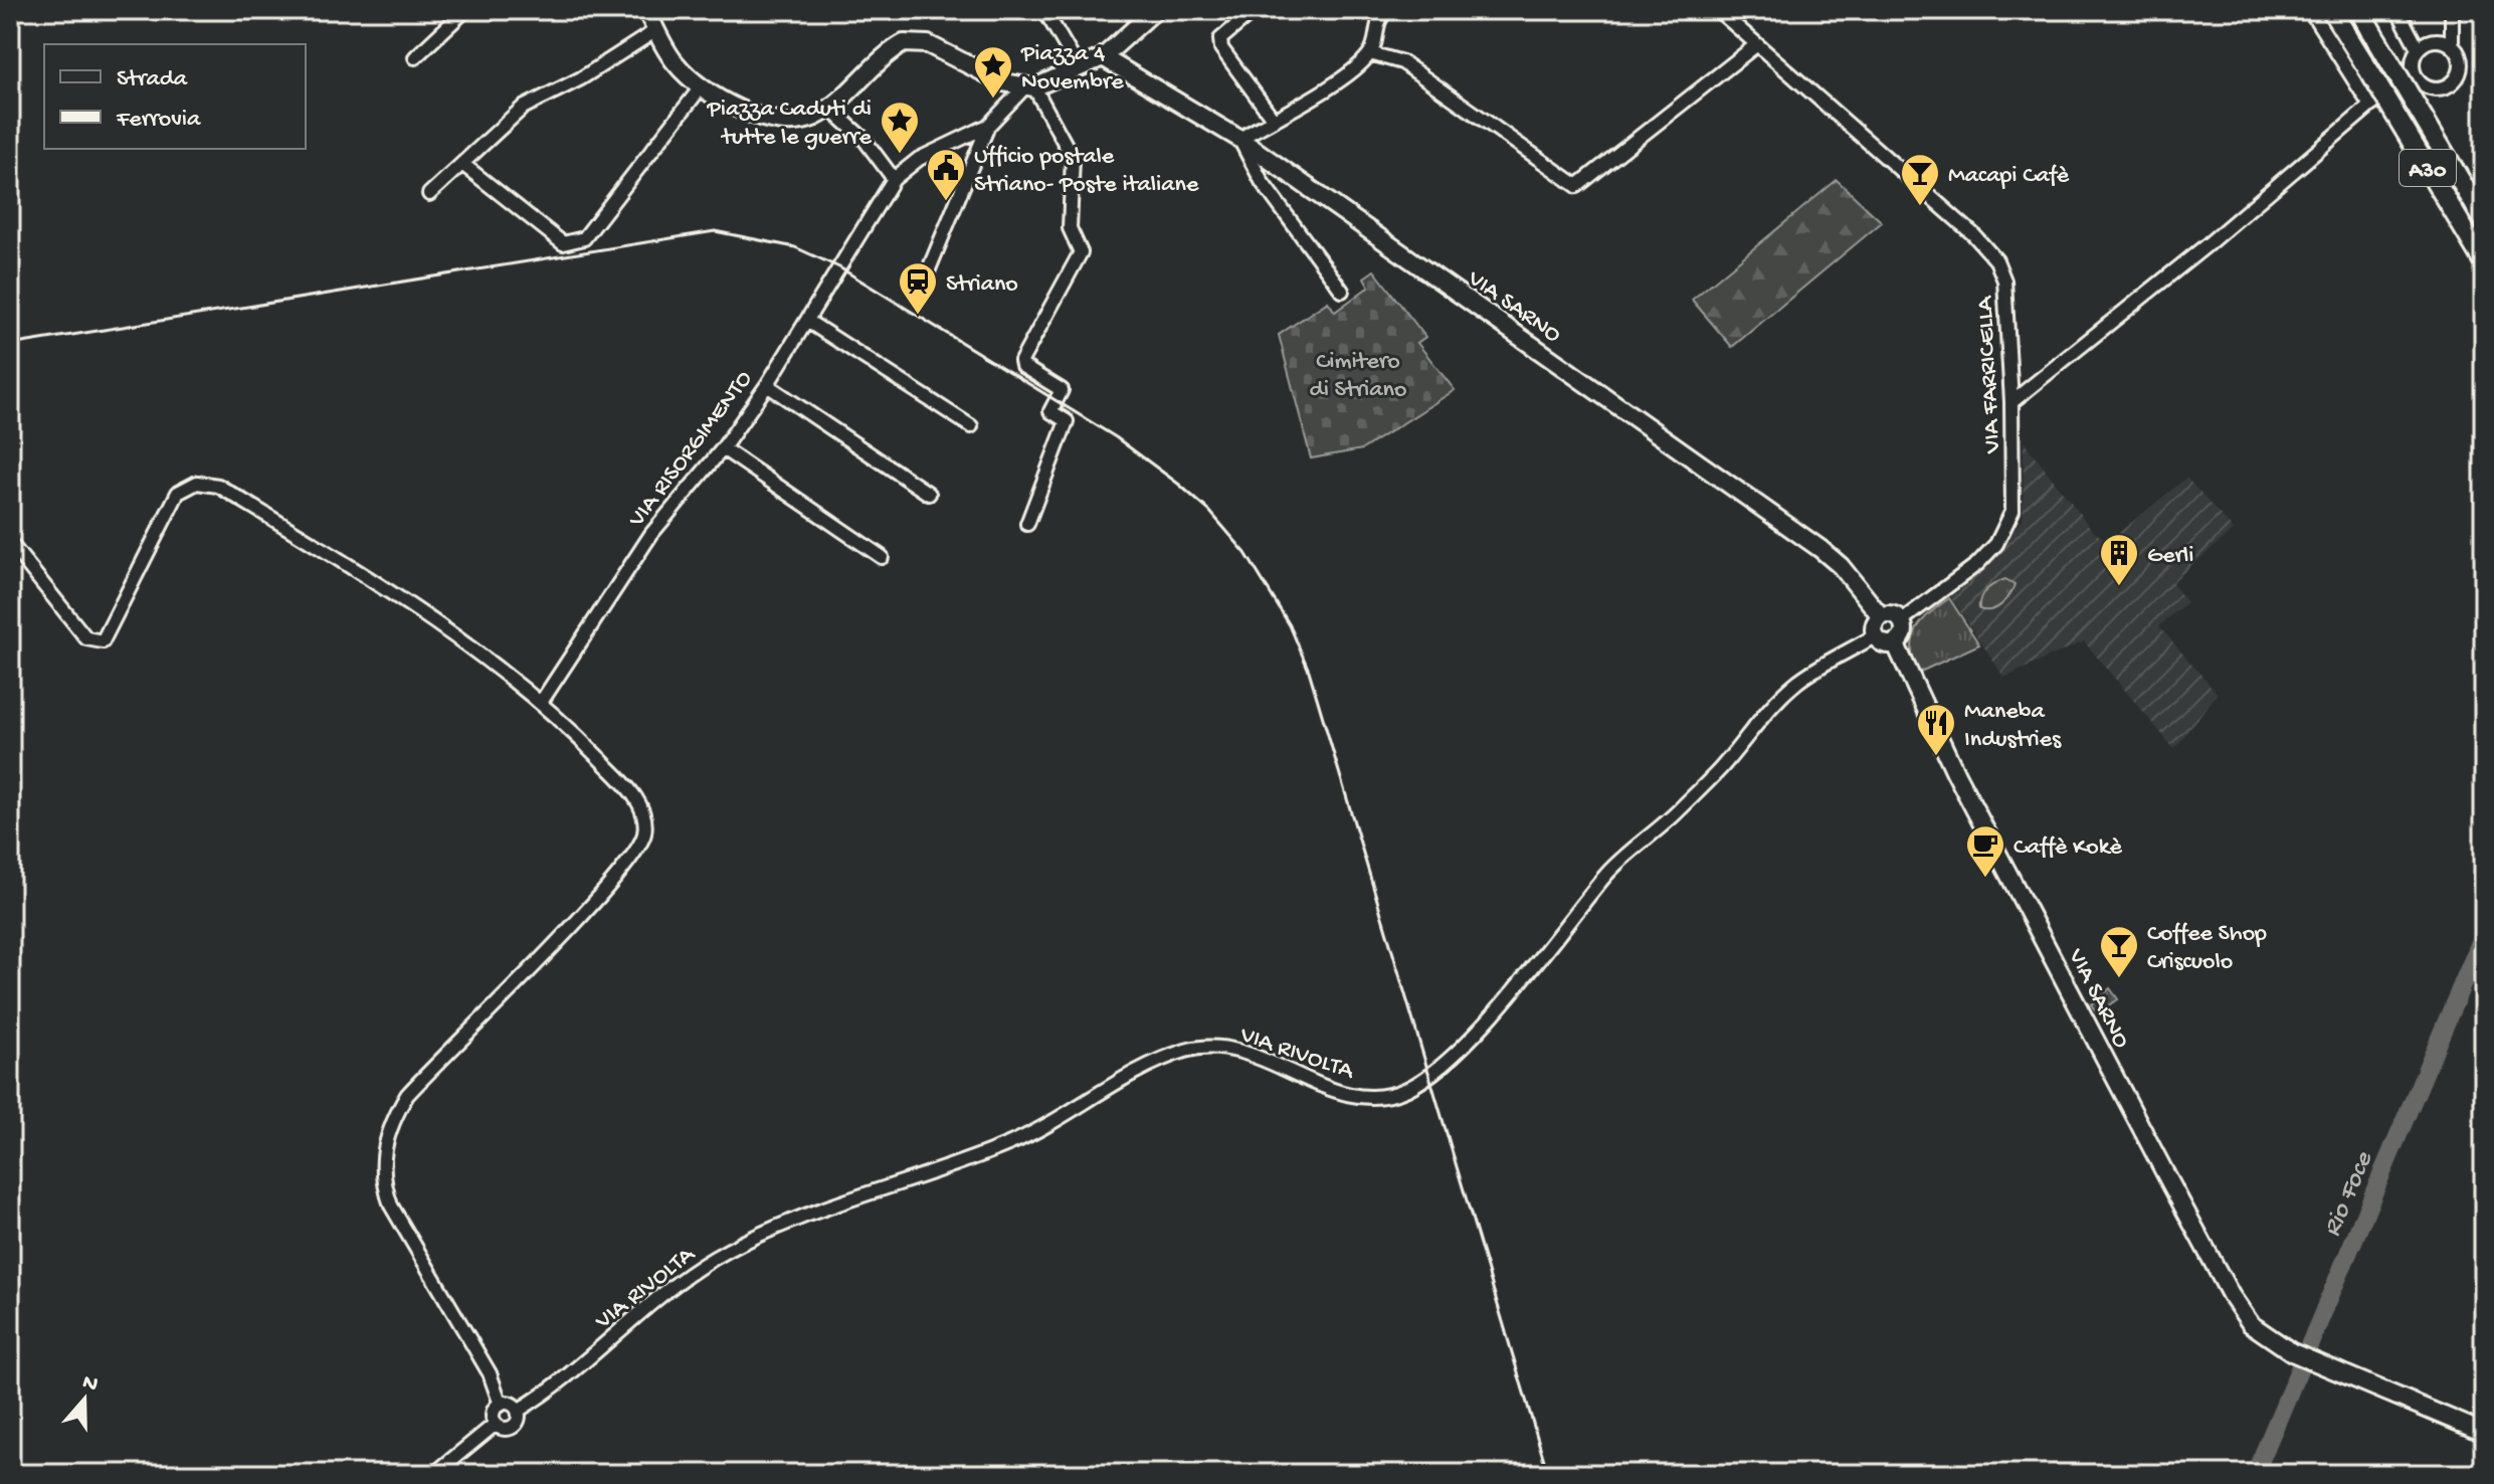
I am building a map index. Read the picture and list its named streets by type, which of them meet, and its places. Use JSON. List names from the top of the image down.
{
  "streets": {
    "highway": ["A30"],
    "main road": ["VIA SARNO", "VIA RISORGIMENTO"],
    "street": ["VIA FARRICELLA", "VIA RIVOLTA"]
  },
  "crossings": [
    ["VIA SARNO", "VIA FARRICELLA"],
    ["VIA SARNO", "VIA RISORGIMENTO"],
    ["VIA SARNO", "VIA RIVOLTA"],
    ["VIA FARRICELLA", "VIA RIVOLTA"]
  ],
  "water": ["Rio Foce"],
  "parks": ["Cimitero di Striano"],
  "places": {
    "place": ["Piazza 4 Novembre", "Piazza Caduti di tutte le guerre"],
    "public building": ["Ufficio postale Striano- Poste italiane"],
    "bar": ["Macapi Cafè", "Coffee Shop Criscuolo"],
    "station": ["Striano"],
    "building": ["Gerli"],
    "restaurant": ["Maneba Industries"],
    "cafe": ["Caffè Kokè"]
  },
  "legend": ["Strada", "Ferrovia"],
  "north": "top"
}
